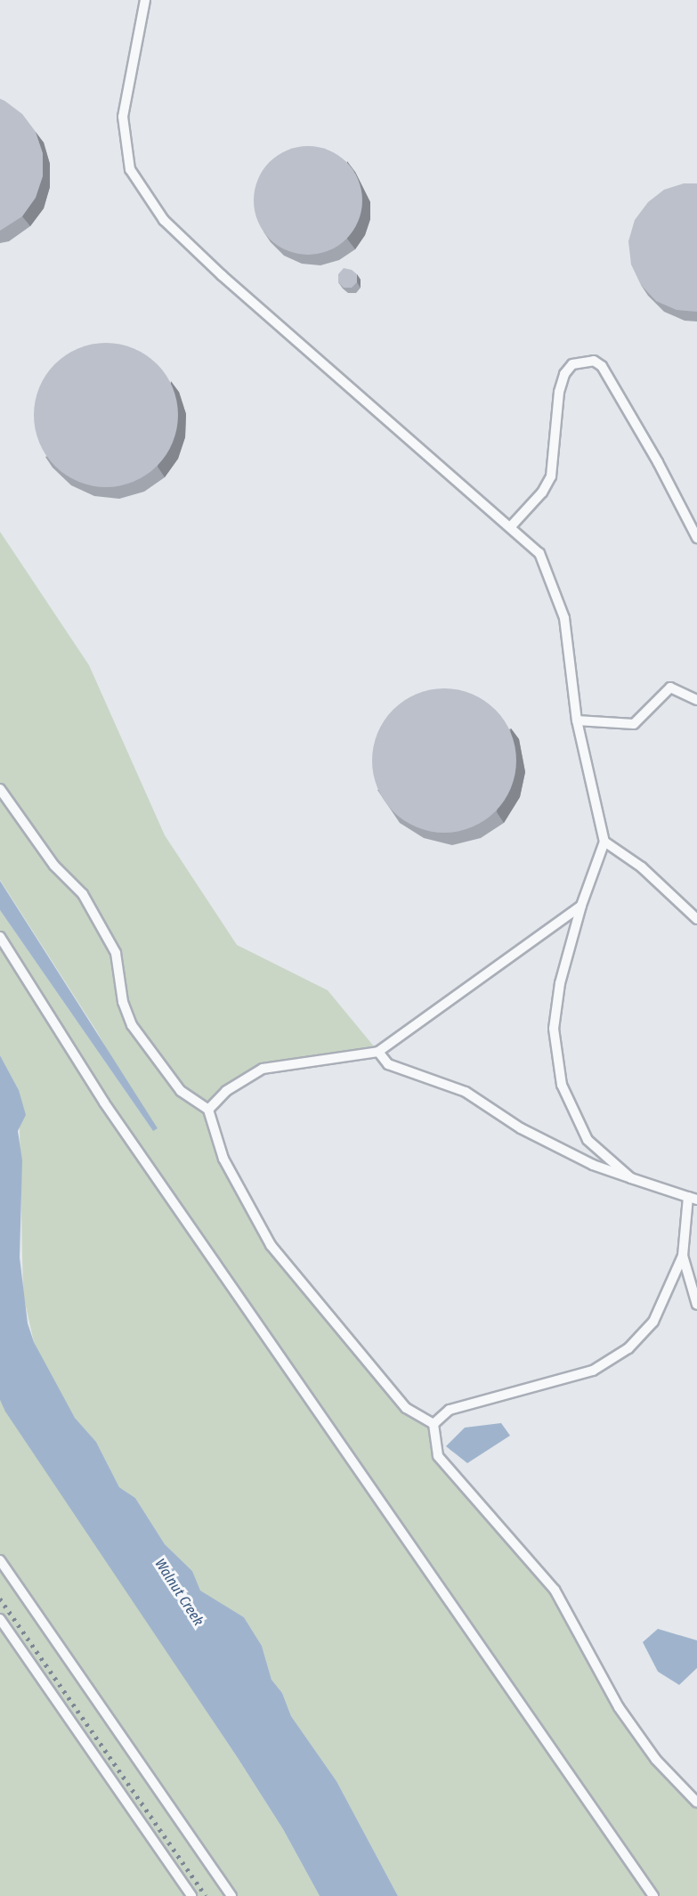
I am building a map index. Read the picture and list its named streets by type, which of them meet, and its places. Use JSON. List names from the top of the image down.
{
  "water": ["Walnut Creek"]
}
